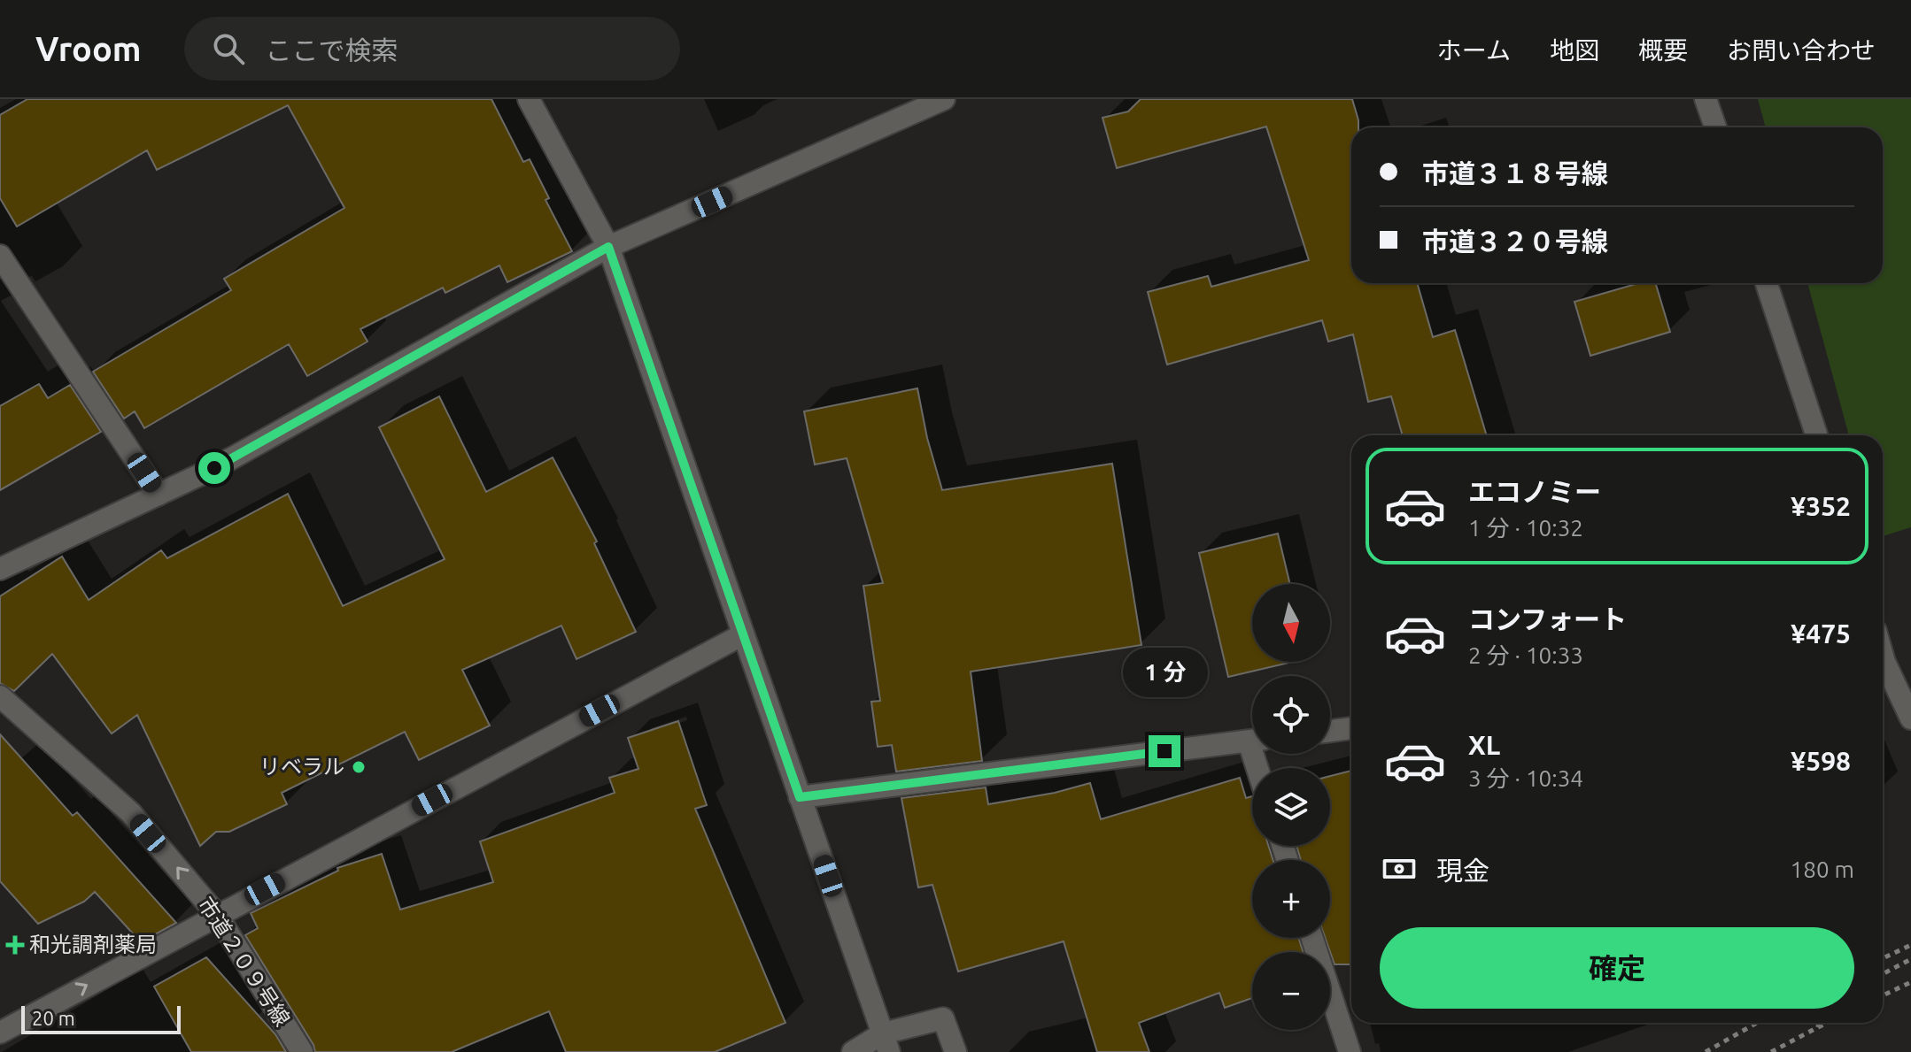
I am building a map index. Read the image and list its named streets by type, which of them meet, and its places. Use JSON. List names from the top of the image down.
{
  "streets": {
    "street": ["市道２０９号線"]
  },
  "one_way": ["市道２０９号線"],
  "places": {
    "other": ["リベラル"],
    "health": ["和光調剤薬局"]
  },
  "scale_bar": "20 m",
  "north": "bottom",
  "page": {
    "header": "Vroom",
    "search": "ここで検索",
    "nav": [
      "ホーム",
      "地図",
      "概要",
      "お問い合わせ"
    ],
    "banner": ["市道３１８号線", "市道３２０号線"],
    "list": [
      {
        "name": "エコノミー",
        "note": "1 分 · 10:32",
        "value": "¥352"
      },
      {
        "name": "コンフォート",
        "note": "2 分 · 10:33",
        "value": "¥475"
      },
      {
        "name": "XL",
        "note": "3 分 · 10:34",
        "value": "¥598"
      }
    ],
    "map_buttons": ["+", "−"],
    "bubble": "1 分",
    "pay": ["現金", "180 m"],
    "buttons": "確定",
    "scale": "20 m"
  }
}
